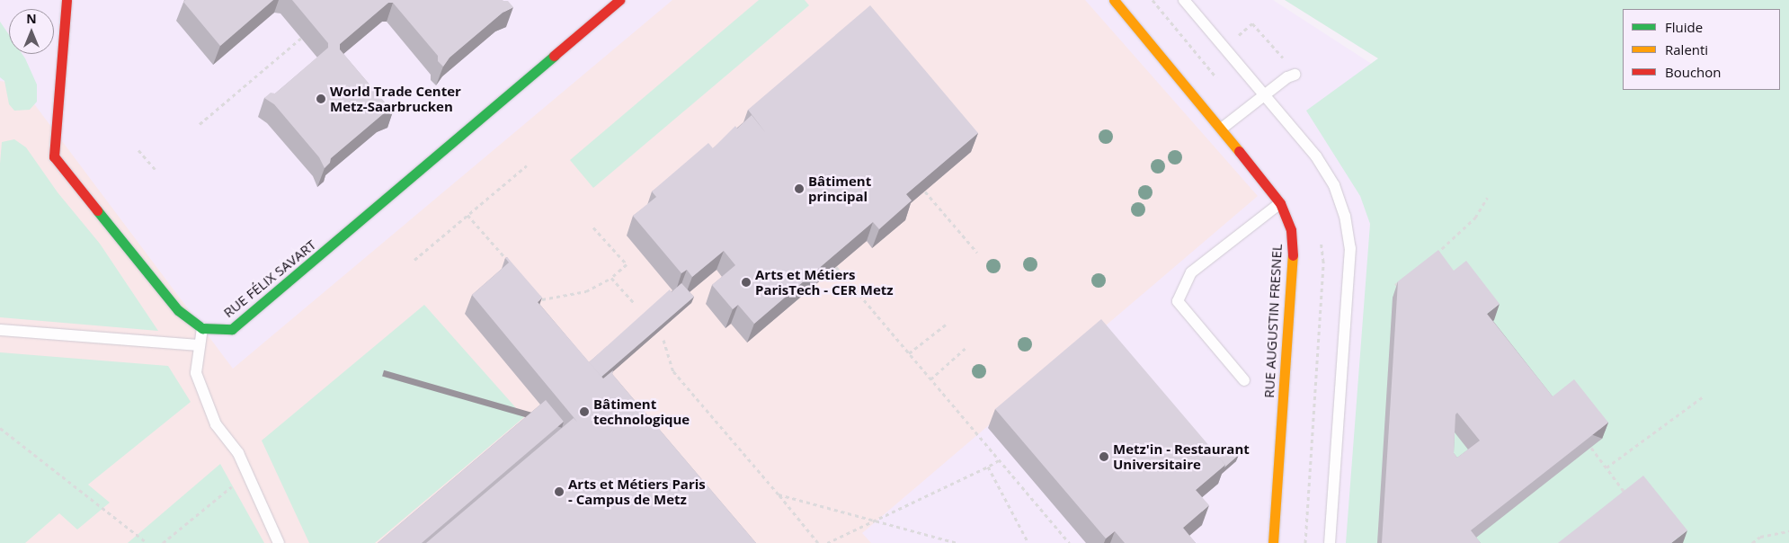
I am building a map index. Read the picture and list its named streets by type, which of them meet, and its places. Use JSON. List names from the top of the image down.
{
  "streets": {
    "street": ["RUE FÉLIX SAVART", "RUE AUGUSTIN FRESNEL"]
  },
  "places": [
    "World Trade Center Metz-Saarbrucken",
    "Bâtiment principal",
    "Arts et Métiers ParisTech - CER Metz",
    "Bâtiment technologique",
    "Metz'in - Restaurant Universitaire",
    "Arts et Métiers Paris - Campus de Metz"
  ],
  "legend": ["Fluide", "Ralenti", "Bouchon"],
  "north": "top"
}
